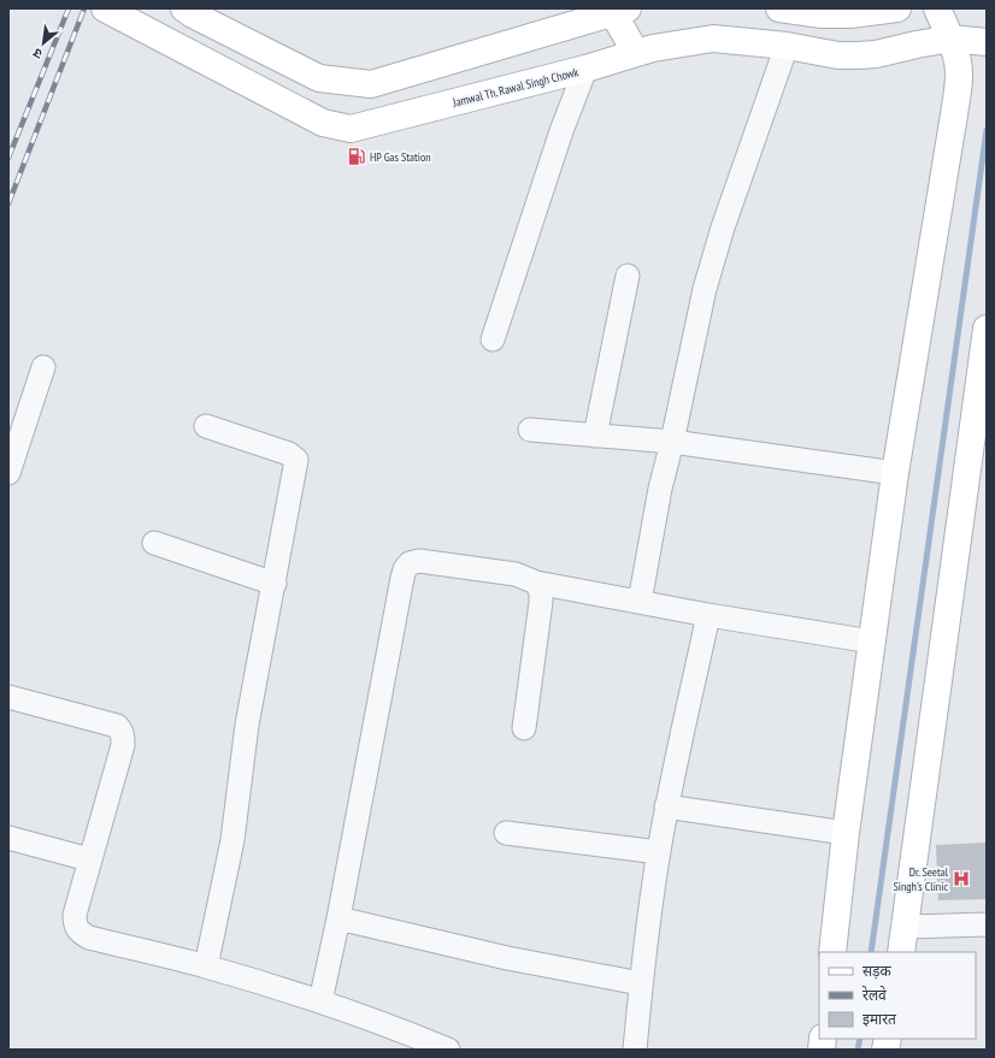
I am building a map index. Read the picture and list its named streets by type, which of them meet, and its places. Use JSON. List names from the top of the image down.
{
  "streets": {
    "main road": ["Jamwal Th. Rawal Singh Chowk"]
  },
  "places": {
    "fuel station": ["HP Gas Station"],
    "hospital": ["Dr. Seetal Singh's Clinic"]
  },
  "legend": ["सड़क", "रेलवे", "इमारत"],
  "north": "bottom left"
}
